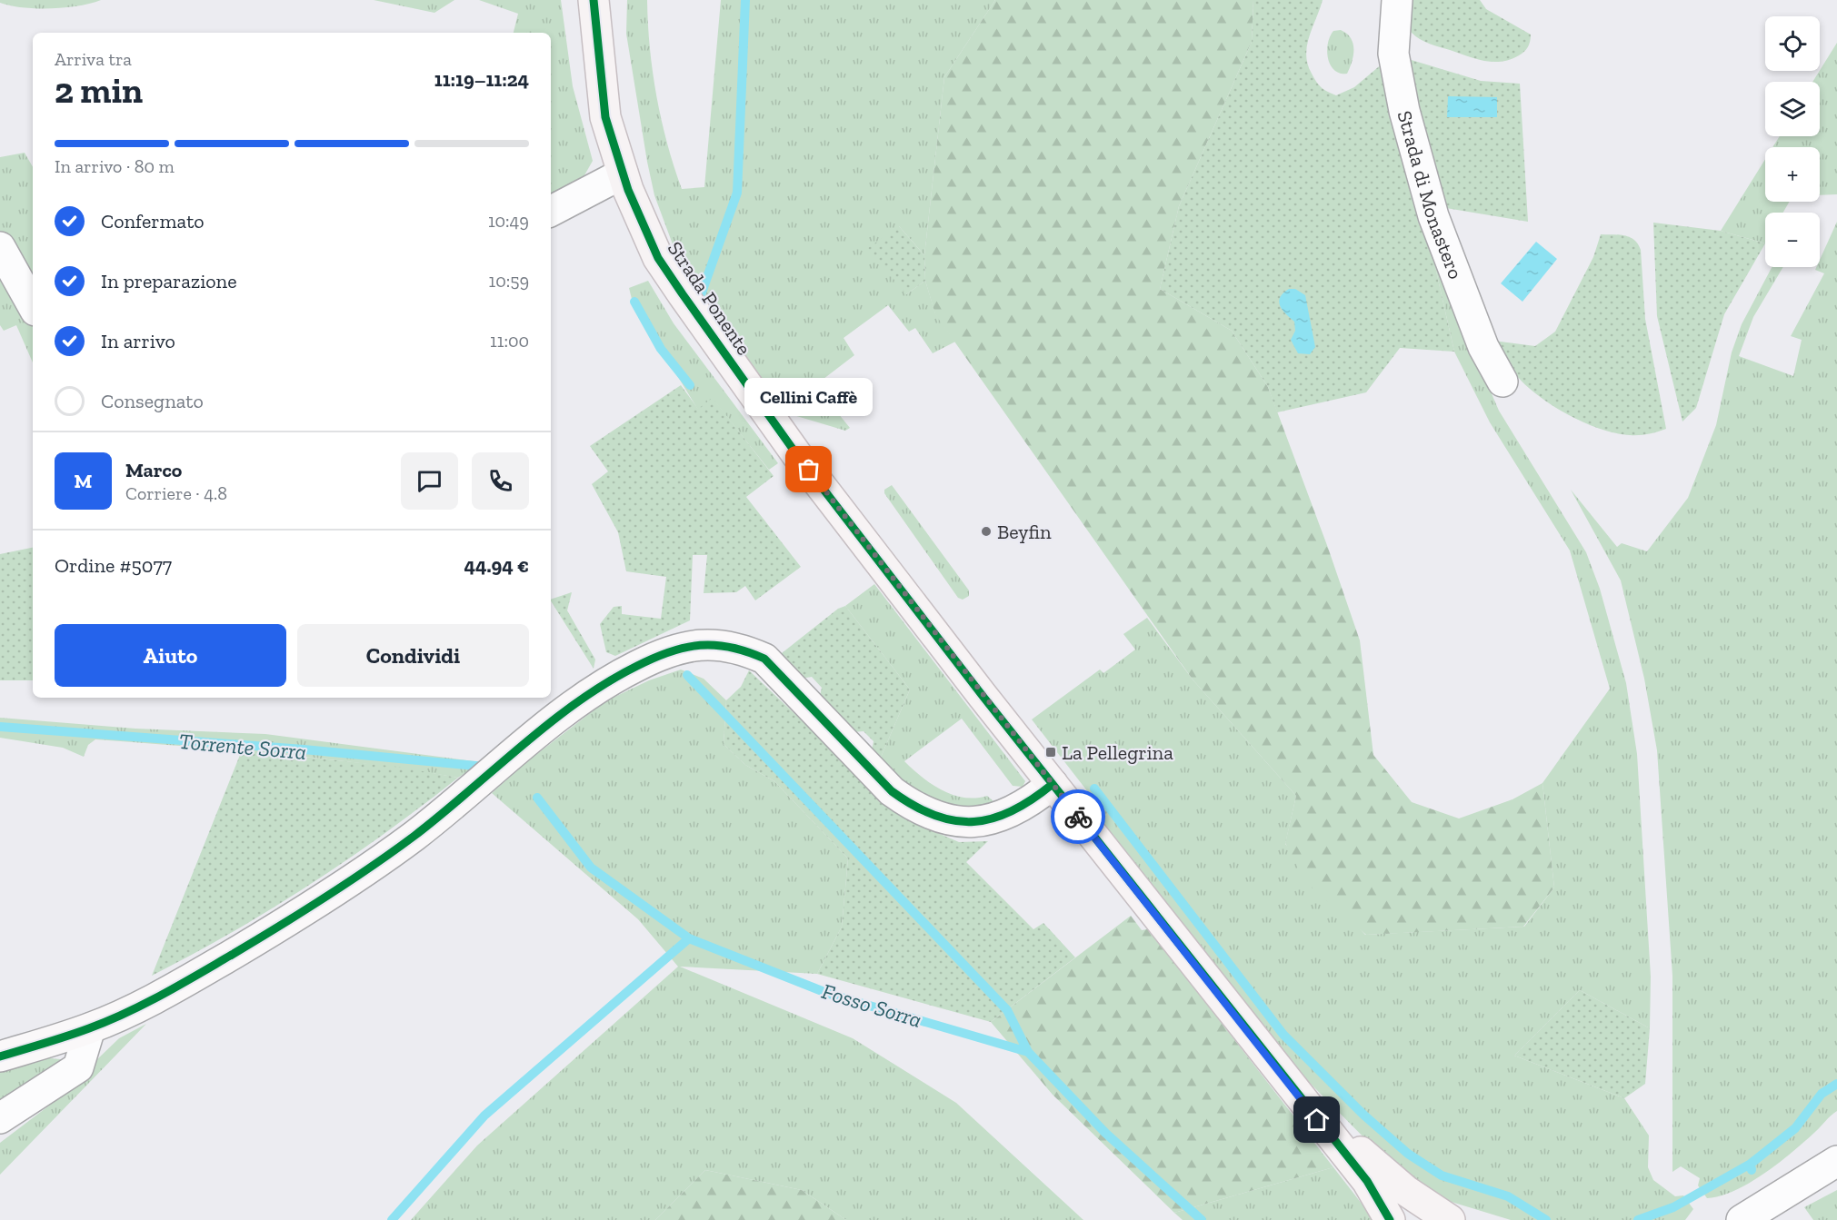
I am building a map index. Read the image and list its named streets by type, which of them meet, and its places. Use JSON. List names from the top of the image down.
{
  "streets": {
    "main road": ["Strada Ponente"],
    "street": ["Strada di Monastero"]
  },
  "water": ["Torrente Sorra", "Fosso Sorra"],
  "places": {
    "other": ["Cellini Caffè", "Beyfin"],
    "transit": ["La Pellegrina"]
  },
  "page": {
    "map_buttons": ["+", "−"],
    "heading": ["2 min", "Arriva tra", "11:19–11:24"],
    "panel": [
      "Marco",
      "Corriere · 4.8",
      "Ordine #5077",
      "44.94 €"
    ],
    "bar": "In arrivo · 80 m",
    "list": [
      ["Confermato", "10:49"],
      ["In preparazione", "10:59"],
      ["In arrivo", "11:00"],
      "Consegnato"
    ],
    "bubble": "Cellini Caffè",
    "round": "M",
    "buttons": ["Aiuto", "Condividi"]
  }
}
